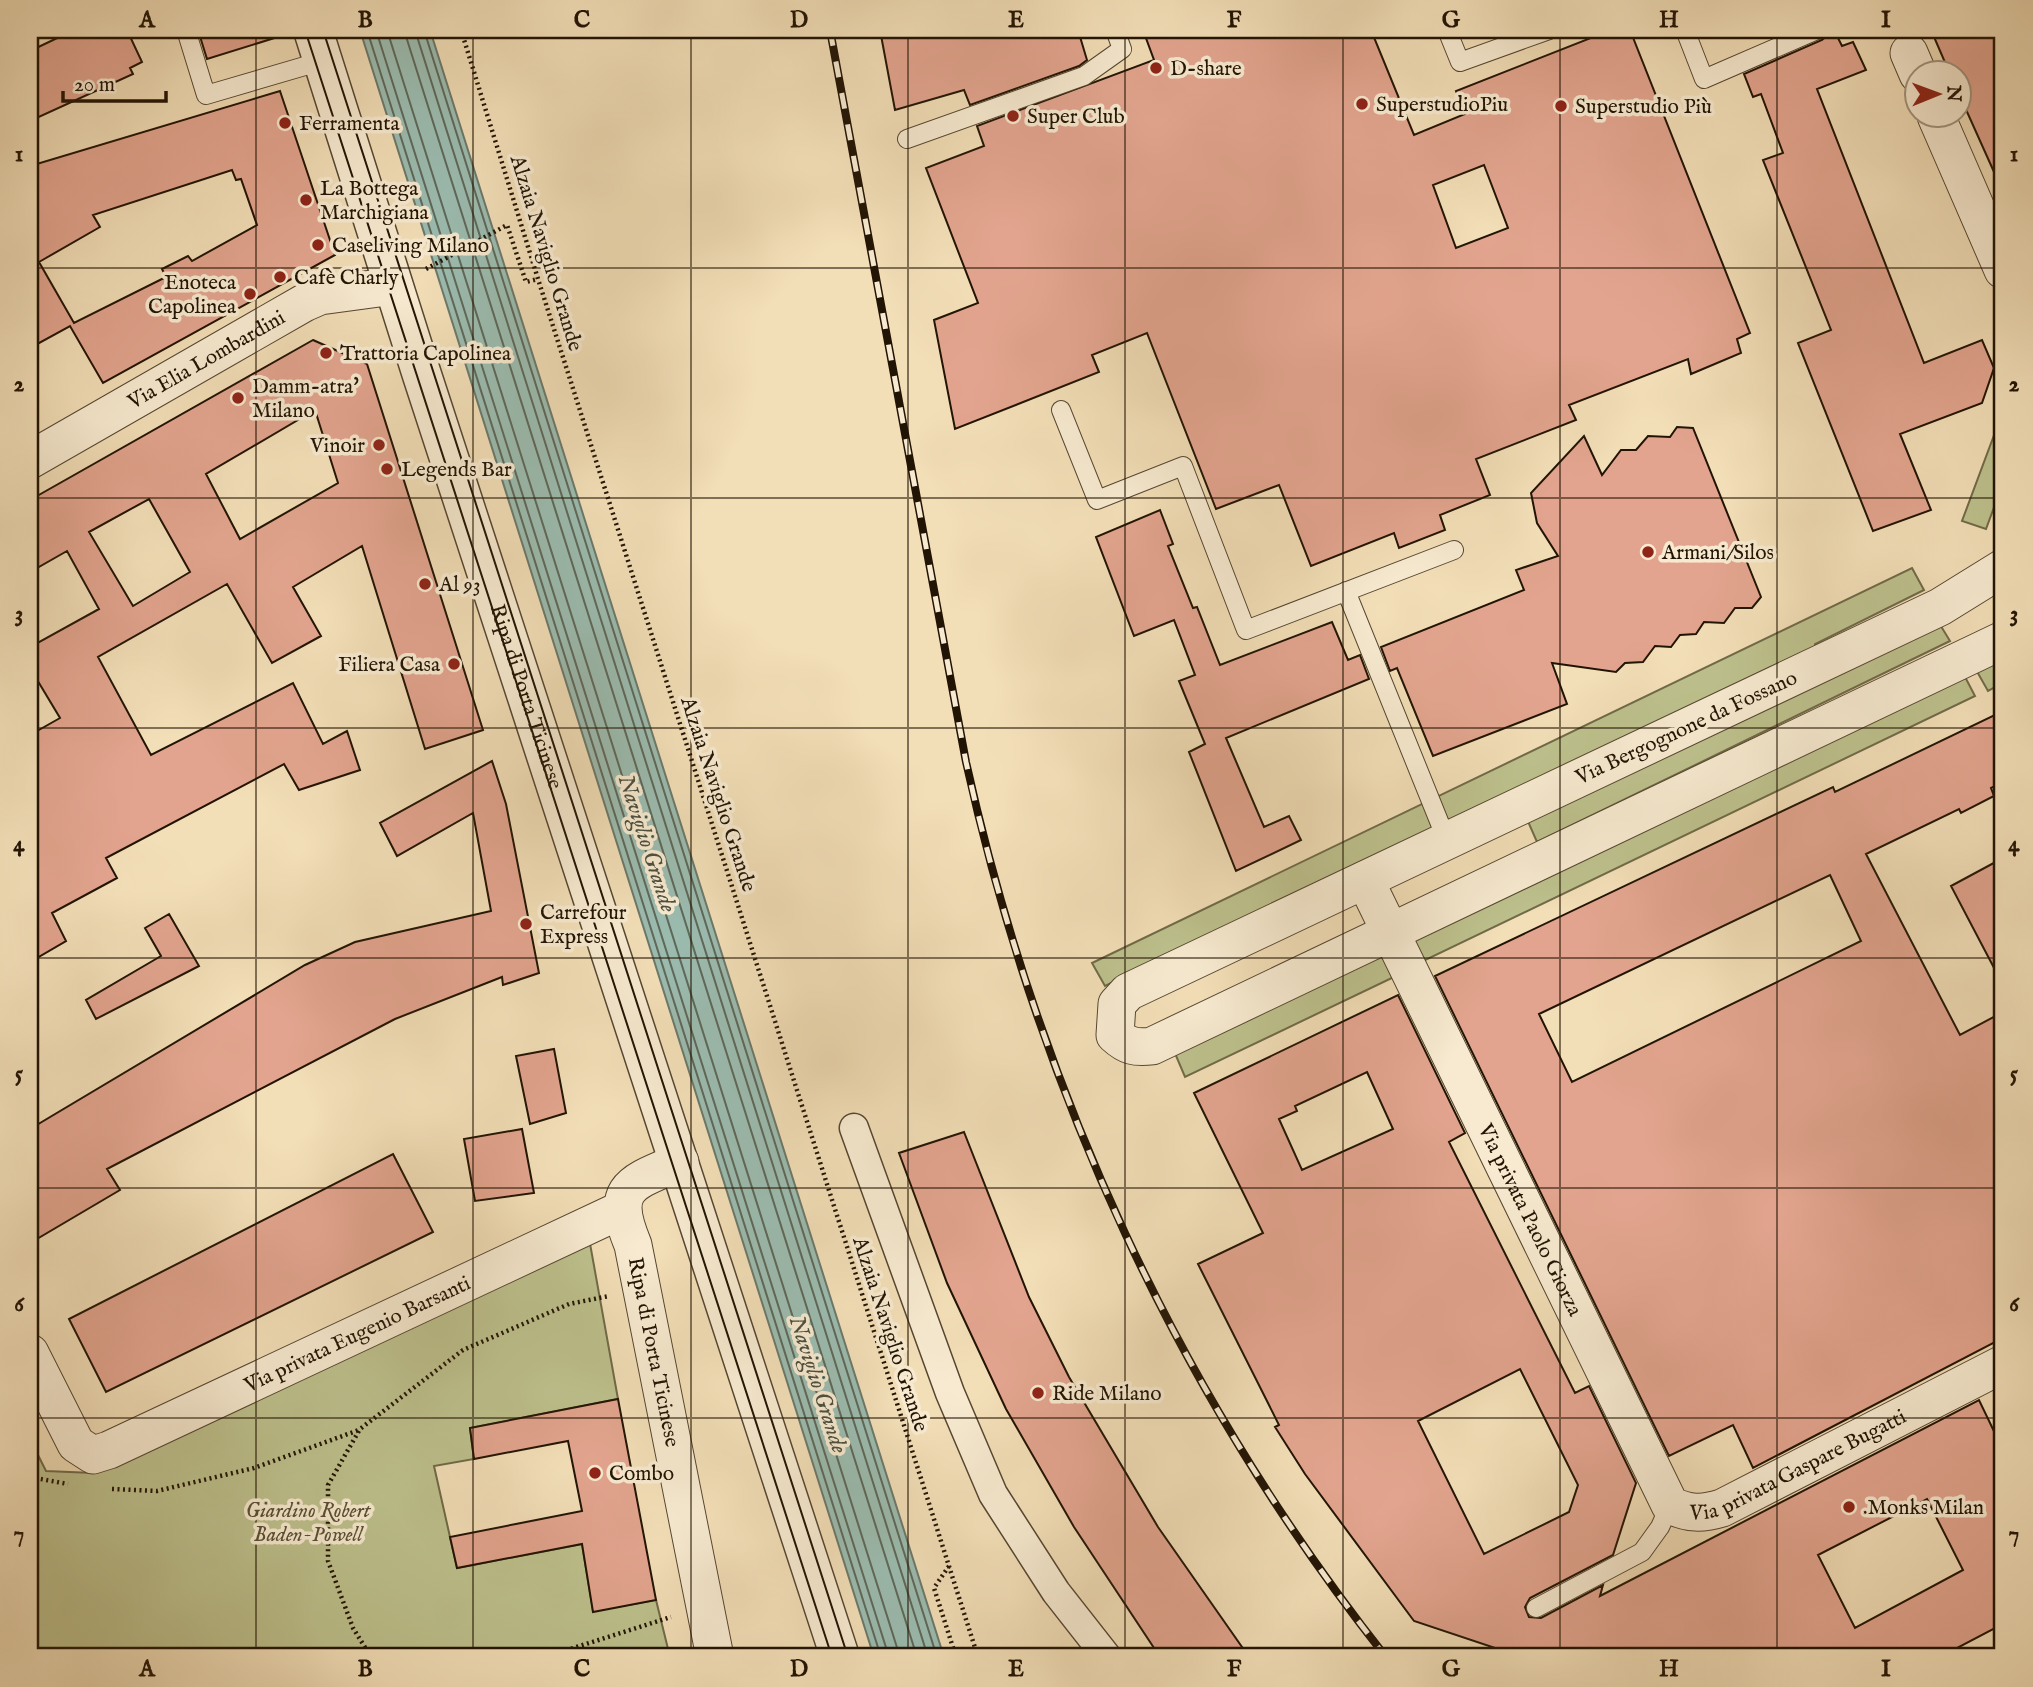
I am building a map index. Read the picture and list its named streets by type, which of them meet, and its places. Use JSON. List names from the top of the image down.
{
  "streets": {
    "street": [
      "Via Elia Lombardini",
      "Ripa di Porta Ticinese",
      "Via Bergognone da Fossano",
      "Via privata Paolo Giorza",
      "Via privata Eugenio Barsanti",
      "Via privata Gaspare Bugatti"
    ],
    "path": ["Alzaia Naviglio Grande"]
  },
  "crossings": [
    ["Via Elia Lombardini", "Ripa di Porta Ticinese"],
    ["Ripa di Porta Ticinese", "Via privata Eugenio Barsanti"],
    ["Via Bergognone da Fossano", "Via privata Paolo Giorza"],
    ["Via privata Paolo Giorza", "Via privata Gaspare Bugatti"]
  ],
  "water": ["Naviglio Grande"],
  "parks": ["Giardino Robert Baden-Powell"],
  "places": [
    "D-share",
    "SuperstudioPiu",
    "Superstudio Più",
    "Super Club",
    "Ferramenta",
    "La Bottega Marchigiana",
    "Caseliving Milano",
    "Cafè Charly",
    "Enoteca Capolinea",
    "Trattoria Capolinea",
    "Damm-atra' Milano",
    "Vinoir",
    "Legends Bar",
    "Armani/Silos",
    "Al 93",
    "Filiera Casa",
    "Carrefour Express",
    "Ride Milano",
    "Combo",
    ".Monks Milan"
  ],
  "scale_bar": "20 m",
  "north": "right",
  "grid": {
    "columns": [
      "A",
      "B",
      "C",
      "D",
      "E",
      "F",
      "G",
      "H",
      "I"
    ],
    "rows": [
      "1",
      "2",
      "3",
      "4",
      "5",
      "6",
      "7"
    ]
  }
}
